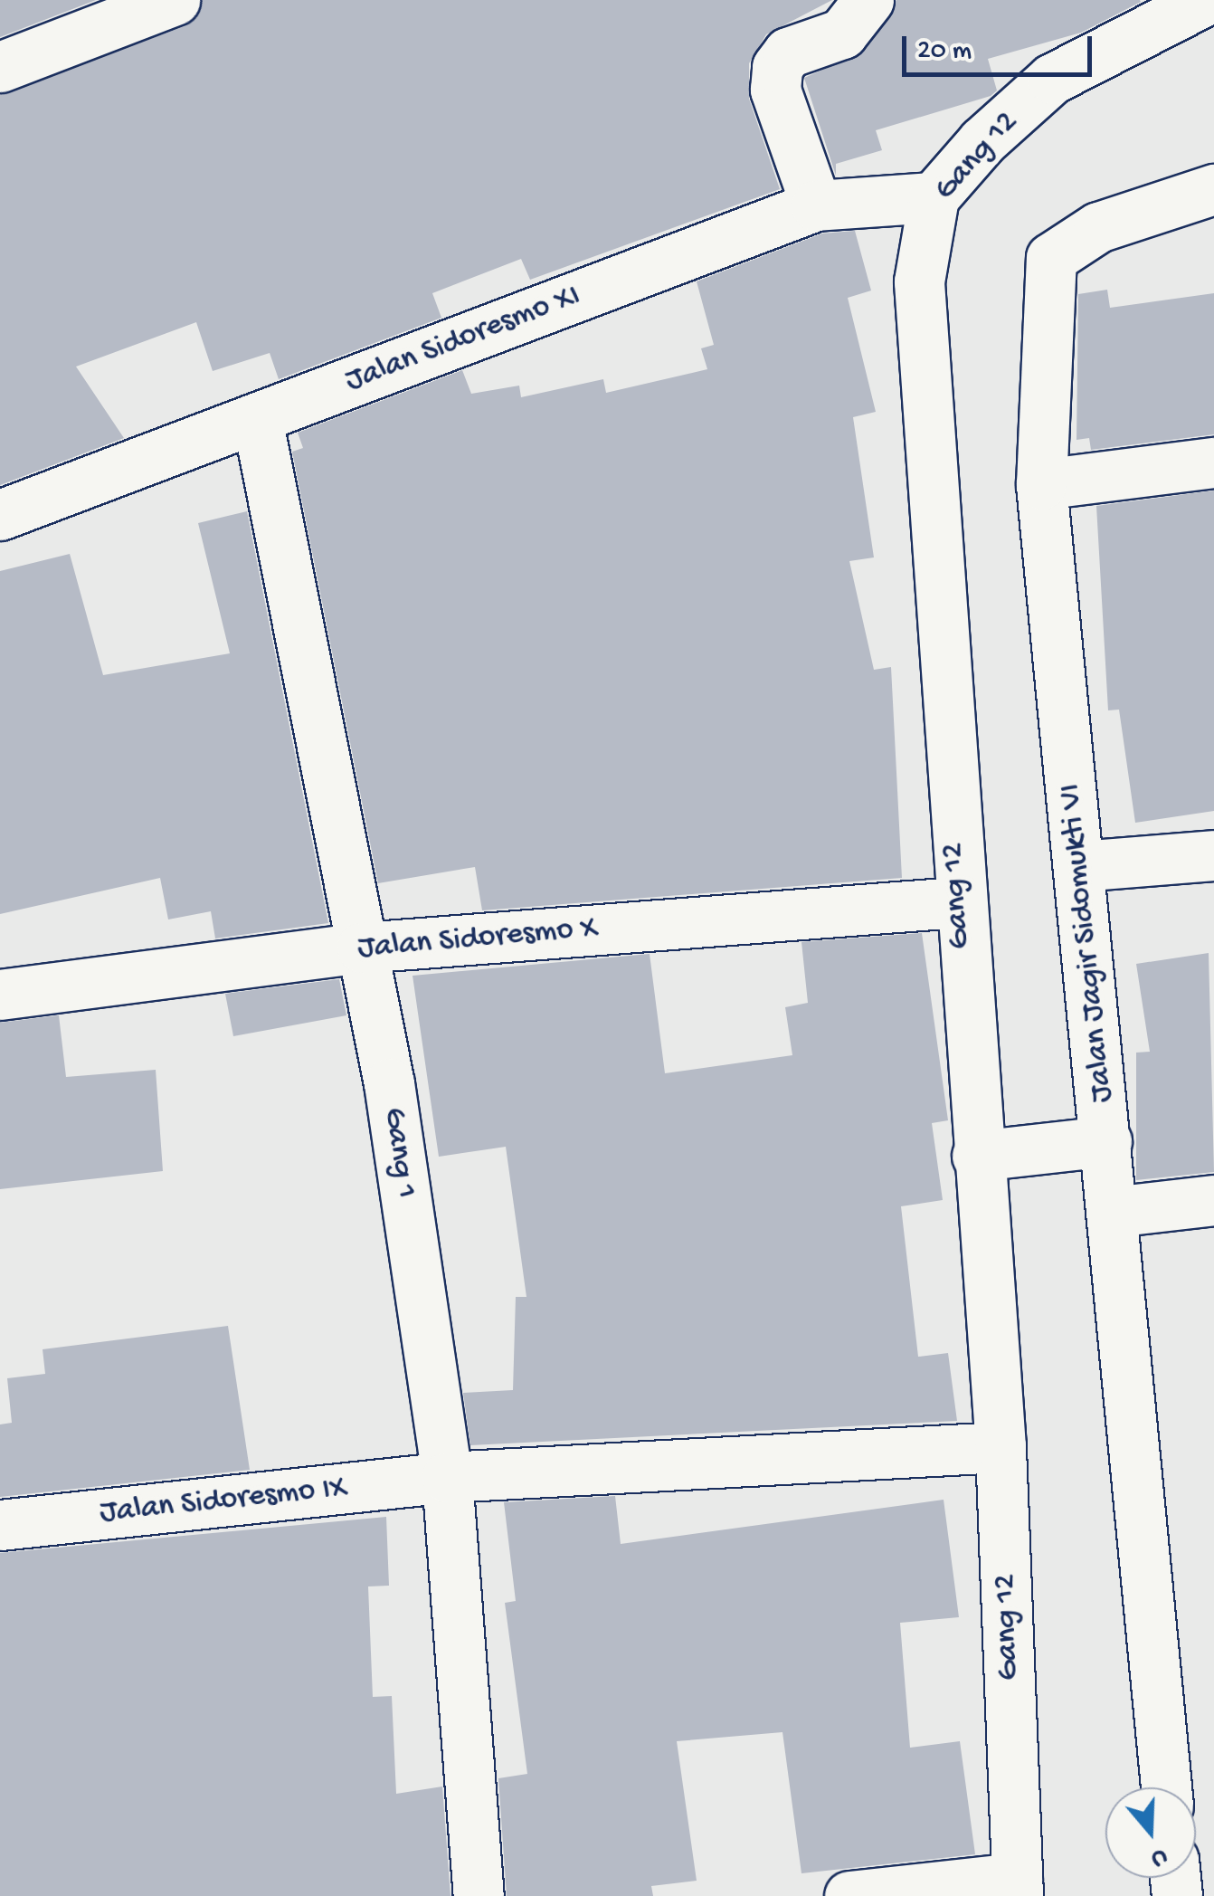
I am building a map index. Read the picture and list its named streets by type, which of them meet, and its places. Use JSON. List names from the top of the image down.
{
  "streets": {
    "street": [
      "Gang 12",
      "Jalan Sidoresmo XI",
      "Jalan Sidoresmo X",
      "Jalan Jagir Sidomukti VI",
      "Gang 1",
      "Jalan Sidoresmo IX"
    ]
  },
  "crossings": [
    ["Gang 12", "Jalan Sidoresmo XI"],
    ["Gang 12", "Jalan Sidoresmo X"],
    ["Gang 12", "Jalan Sidoresmo IX"],
    ["Jalan Sidoresmo XI", "Gang 1"],
    ["Jalan Sidoresmo X", "Gang 1"],
    ["Gang 1", "Jalan Sidoresmo IX"]
  ],
  "scale_bar": "20 m",
  "north": "bottom"
}
